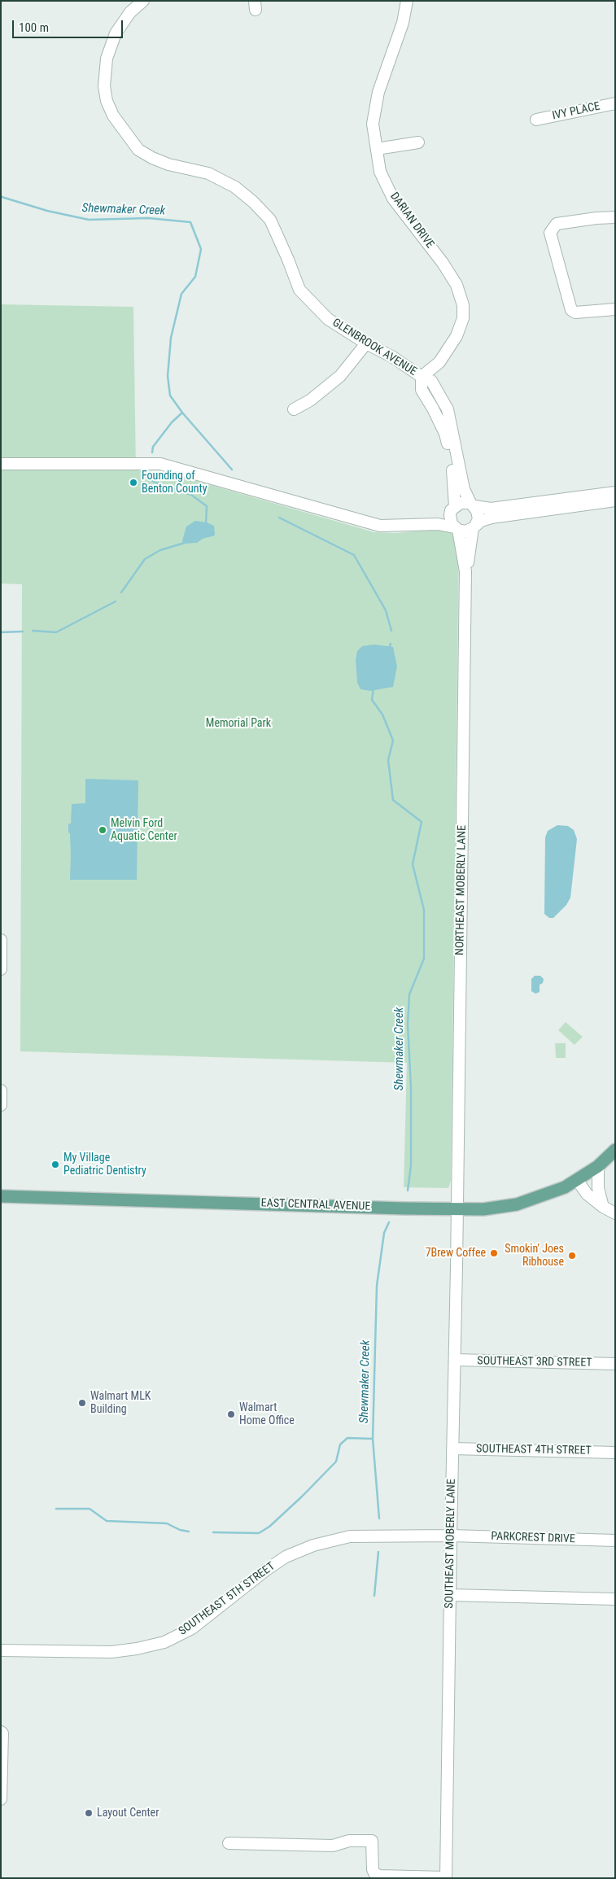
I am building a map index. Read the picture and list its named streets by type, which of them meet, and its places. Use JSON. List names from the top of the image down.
{
  "streets": {
    "main road": ["EAST CENTRAL AVENUE"],
    "street": [
      "IVY PLACE",
      "DARIAN DRIVE",
      "GLENBROOK AVENUE",
      "NORTHEAST MOBERLY LANE",
      "SOUTHEAST 3RD STREET",
      "SOUTHEAST 4TH STREET",
      "PARKCREST DRIVE",
      "SOUTHEAST MOBERLY LANE",
      "SOUTHEAST 5TH STREET"
    ]
  },
  "crossings": [
    ["DARIAN DRIVE", "GLENBROOK AVENUE"],
    ["NORTHEAST MOBERLY LANE", "EAST CENTRAL AVENUE"],
    ["NORTHEAST MOBERLY LANE", "SOUTHEAST MOBERLY LANE"],
    ["EAST CENTRAL AVENUE", "SOUTHEAST MOBERLY LANE"],
    ["SOUTHEAST 3RD STREET", "SOUTHEAST MOBERLY LANE"],
    ["SOUTHEAST 4TH STREET", "SOUTHEAST MOBERLY LANE"],
    ["PARKCREST DRIVE", "SOUTHEAST MOBERLY LANE"],
    ["PARKCREST DRIVE", "SOUTHEAST 5TH STREET"],
    ["SOUTHEAST MOBERLY LANE", "SOUTHEAST 5TH STREET"]
  ],
  "water": ["Shewmaker Creek"],
  "parks": ["Memorial Park"],
  "places": [
    "Founding of Benton County",
    "Melvin Ford Aquatic Center",
    "My Village Pediatric Dentistry",
    "7Brew Coffee",
    "Smokin' Joes Ribhouse",
    "Walmart MLK Building",
    "Walmart Home Office",
    "Layout Center"
  ],
  "scale_bar": "100 m"
}
